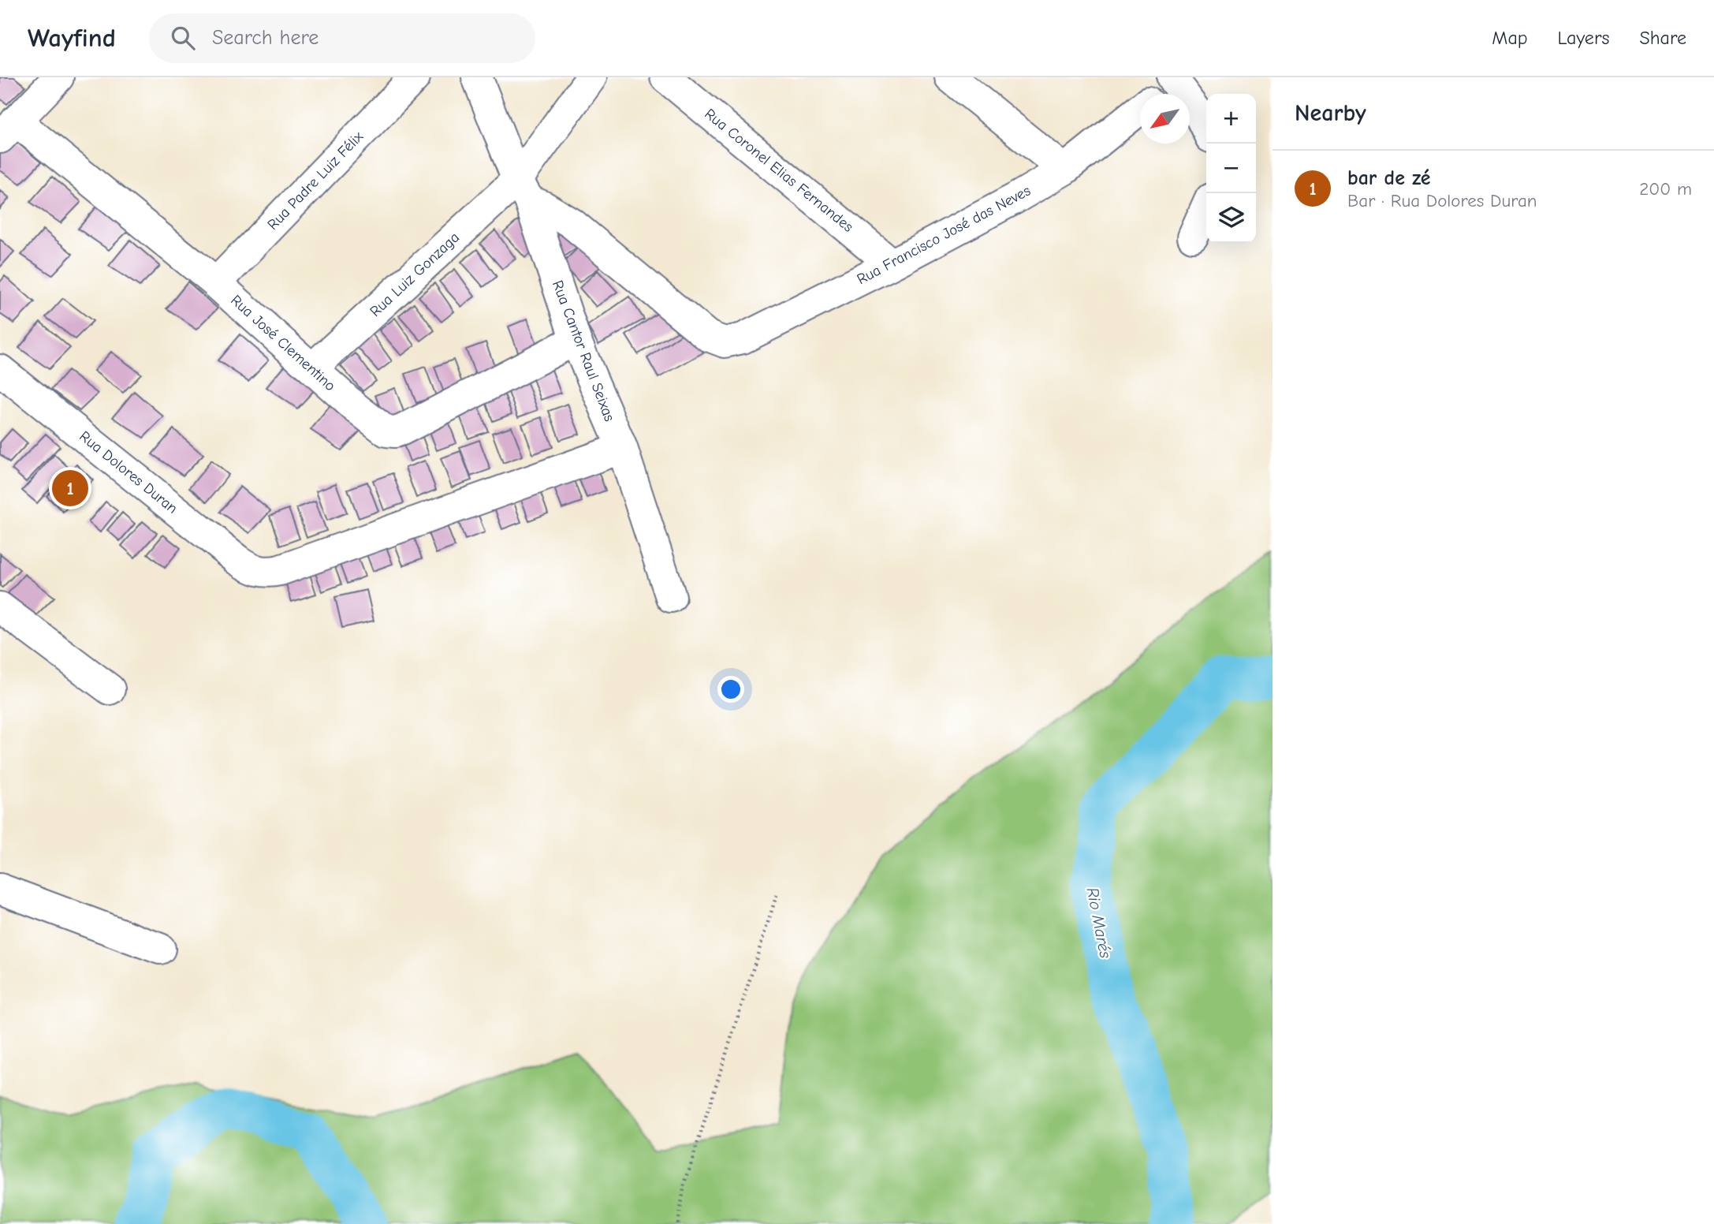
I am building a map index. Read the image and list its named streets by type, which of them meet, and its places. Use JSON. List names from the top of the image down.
{
  "streets": {
    "street": [
      "Rua Coronel Elias Fernandes",
      "Rua Padre Luiz Félix",
      "Rua Francisco José das Neves",
      "Rua Luiz Gonzaga",
      "Rua José Clementino",
      "Rua Cantor Raul Seixas",
      "Rua Dolores Duran"
    ]
  },
  "crossings": [
    ["Rua Coronel Elias Fernandes", "Rua Francisco José das Neves"],
    ["Rua Padre Luiz Félix", "Rua José Clementino"],
    ["Rua Francisco José das Neves", "Rua Luiz Gonzaga"],
    ["Rua Francisco José das Neves", "Rua Cantor Raul Seixas"],
    ["Rua Luiz Gonzaga", "Rua José Clementino"],
    ["Rua Luiz Gonzaga", "Rua Cantor Raul Seixas"],
    ["Rua José Clementino", "Rua Cantor Raul Seixas"],
    ["Rua Cantor Raul Seixas", "Rua Dolores Duran"]
  ],
  "water": ["Rio Marés"],
  "north": "bottom left",
  "page": {
    "header": "Wayfind",
    "search": "Search here",
    "nav": ["Map", "Layers", "Share"],
    "heading": "Nearby",
    "map_buttons": ["+", "−"],
    "list": [
      {
        "mark": "1",
        "name": "bar de zé",
        "note": "Bar · Rua Dolores Duran",
        "value": "200 m"
      }
    ],
    "pins": "1"
  }
}
